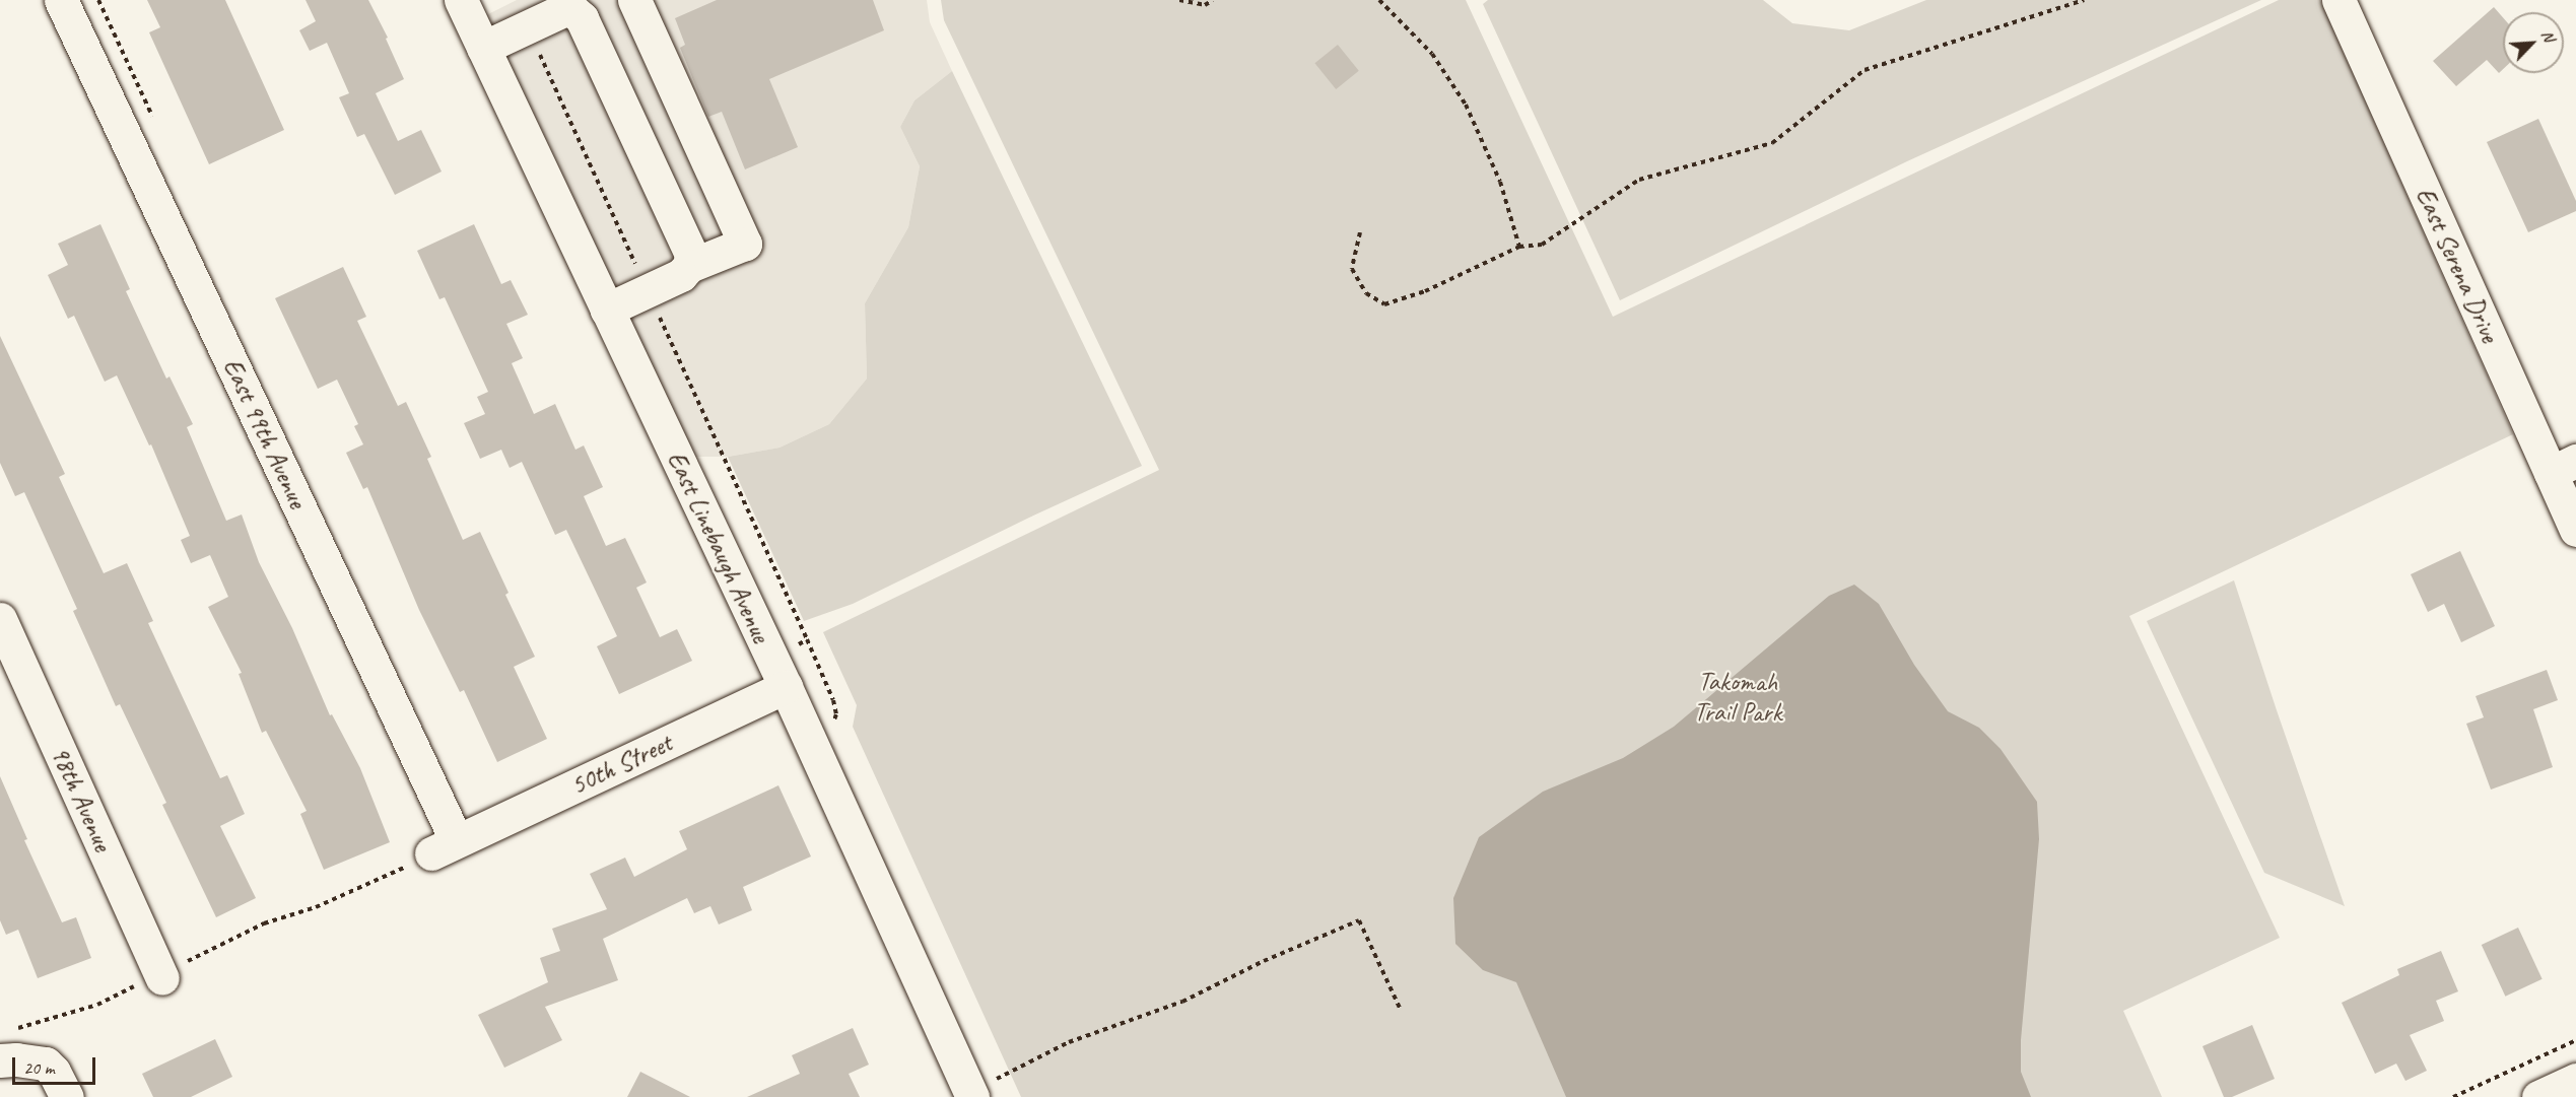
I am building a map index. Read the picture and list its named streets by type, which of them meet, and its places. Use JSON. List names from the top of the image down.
{
  "streets": {
    "street": [
      "East Serena Drive",
      "East 99th Avenue",
      "East Linebaugh Avenue",
      "50th Street",
      "98th Avenue"
    ]
  },
  "crossings": [
    ["East 99th Avenue", "50th Street"],
    ["East Linebaugh Avenue", "50th Street"]
  ],
  "parks": ["Takomah Trail Park"],
  "scale_bar": "20 m",
  "north": "top right"
}
